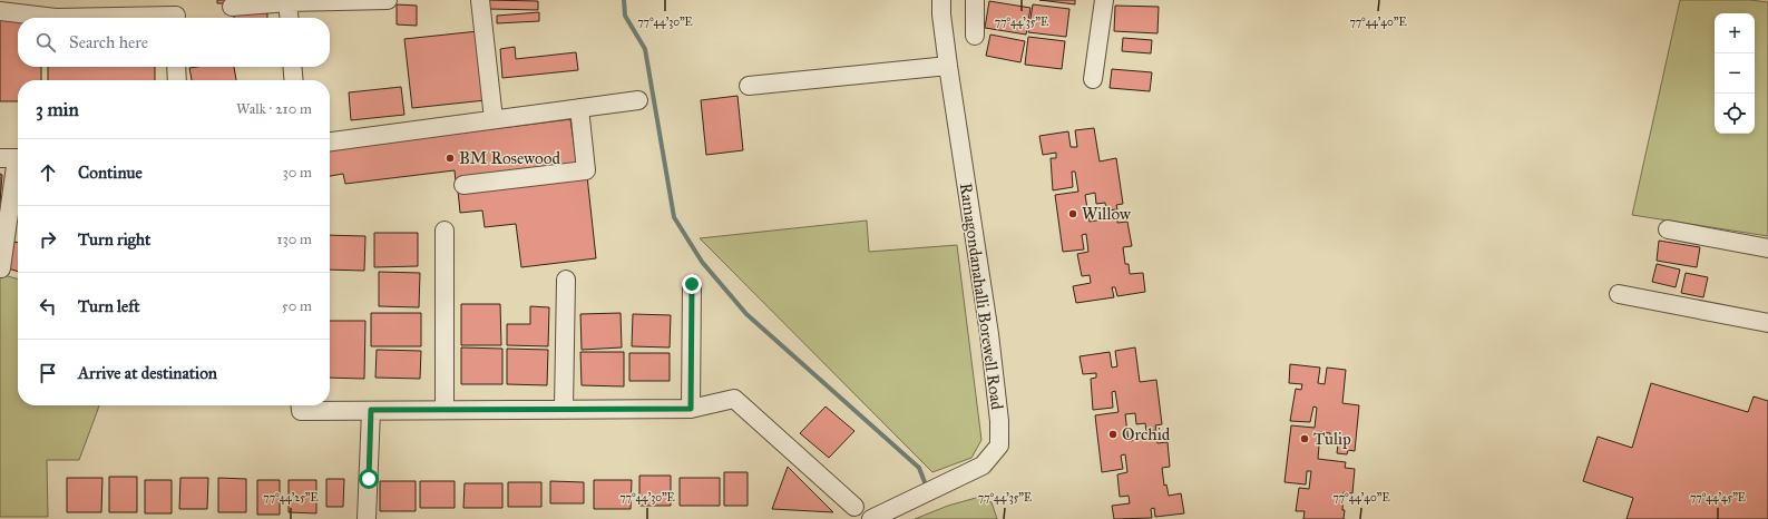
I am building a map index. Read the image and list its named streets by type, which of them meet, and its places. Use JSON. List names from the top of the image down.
{
  "streets": {
    "street": ["Ramagondanahalli Borewell Road"]
  },
  "places": [
    "BM Rosewood",
    "Willow",
    "Orchid",
    "Tulip"
  ],
  "page": {
    "map_buttons": ["+", "−"],
    "search": "Search here",
    "heading": ["3 min", "Walk · 210 m"],
    "list": [
      ["Continue", "30 m"],
      ["Turn right", "130 m"],
      ["Turn left", "50 m"],
      "Arrive at destination"
    ]
  },
  "coordinates": [
    "77°44'30\"E",
    "77°44'35\"E",
    "77°44'40\"E",
    "77°44'25\"E",
    "77°44'45\"E"
  ]
}
